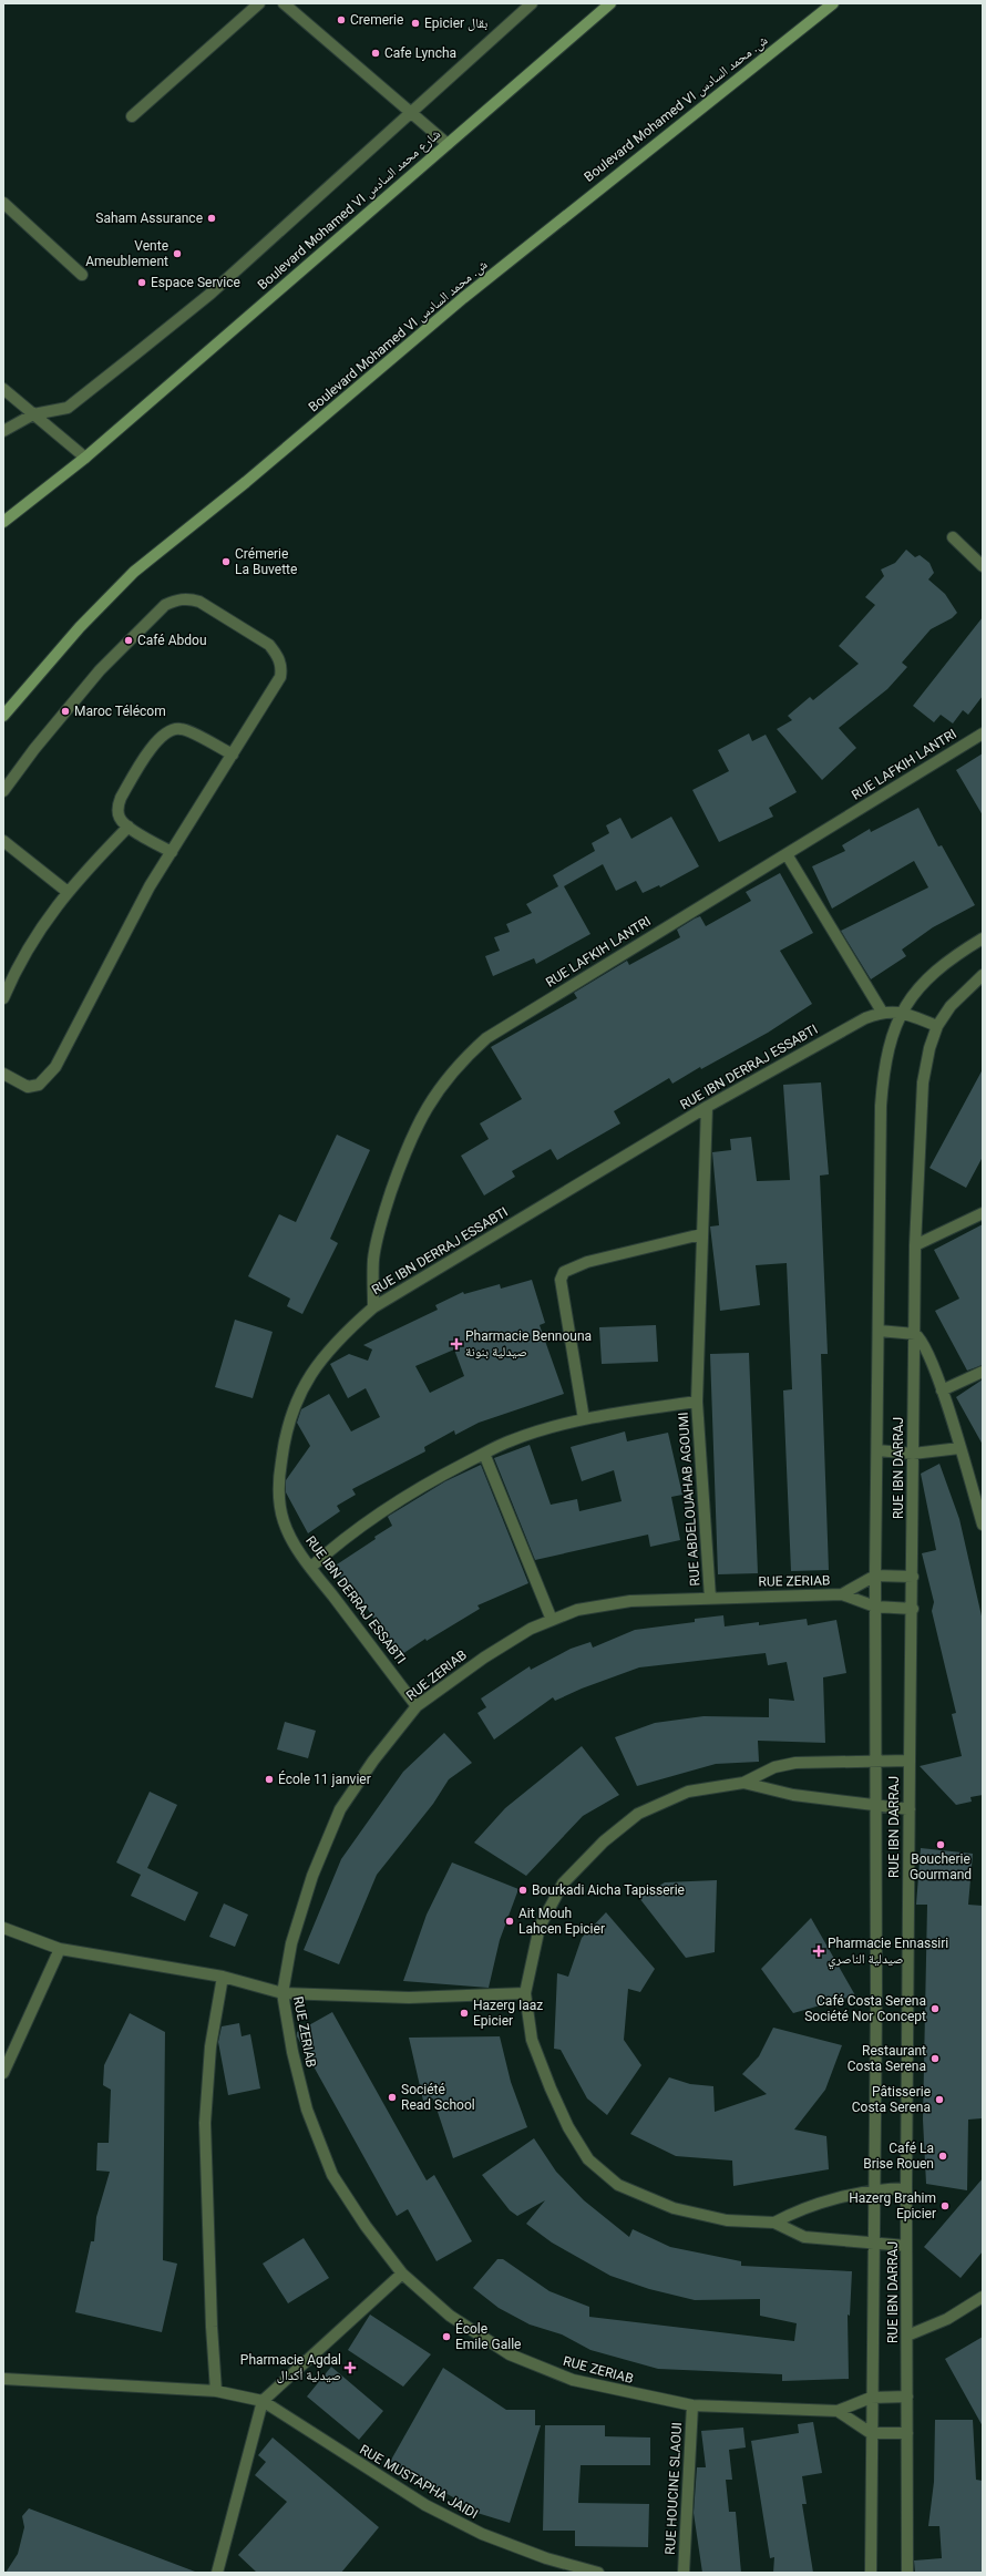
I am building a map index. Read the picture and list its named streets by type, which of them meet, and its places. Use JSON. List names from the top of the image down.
{
  "streets": {
    "main road": ["Boulevard Mohamed VI ش. محمد السادس", "Boulevard Mohamed VI شارع محمد السادس"],
    "street": [
      "RUE LAFKIH LANTRI",
      "RUE IBN DERRAJ ESSABTI",
      "RUE IBN DARRAJ",
      "RUE ABDELOUAHAB AGOUMI",
      "RUE ZERIAB",
      "RUE MUSTAPHA JAIDI",
      "RUE HOUCINE SLAOUI"
    ]
  },
  "crossings": [
    ["RUE LAFKIH LANTRI", "RUE IBN DERRAJ ESSABTI"],
    ["RUE IBN DERRAJ ESSABTI", "RUE IBN DARRAJ"],
    ["RUE IBN DERRAJ ESSABTI", "RUE ABDELOUAHAB AGOUMI"],
    ["RUE IBN DERRAJ ESSABTI", "RUE ZERIAB"],
    ["RUE IBN DARRAJ", "RUE ZERIAB"],
    ["RUE ABDELOUAHAB AGOUMI", "RUE ZERIAB"],
    ["RUE ZERIAB", "RUE HOUCINE SLAOUI"]
  ],
  "places": {
    "other": [
      "Cremerie",
      "Epicier بقال",
      "Cafe Lyncha",
      "Saham Assurance",
      "Vente Ameublement",
      "Espace Service",
      "Crémerie La Buvette",
      "Café Abdou",
      "Maroc Télécom",
      "École 11 janvier",
      "Boucherie Gourmand",
      "Bourkadi Aicha Tapisserie",
      "Ait Mouh Lahcen Epicier",
      "Café Costa Serena Société Nor Concept",
      "Hazerg Iaaz Epicier",
      "Restaurant Costa Serena",
      "Société Read School",
      "Pâtisserie Costa Serena",
      "Café La Brise Rouen",
      "Hazerg Brahim Epicier",
      "École Emile Galle"
    ],
    "health": ["Pharmacie Bennouna صيدلية بنونة", "Pharmacie Ennassiri صيدلية الناصري", "Pharmacie Agdal صيدلية أكدال"]
  }
}
